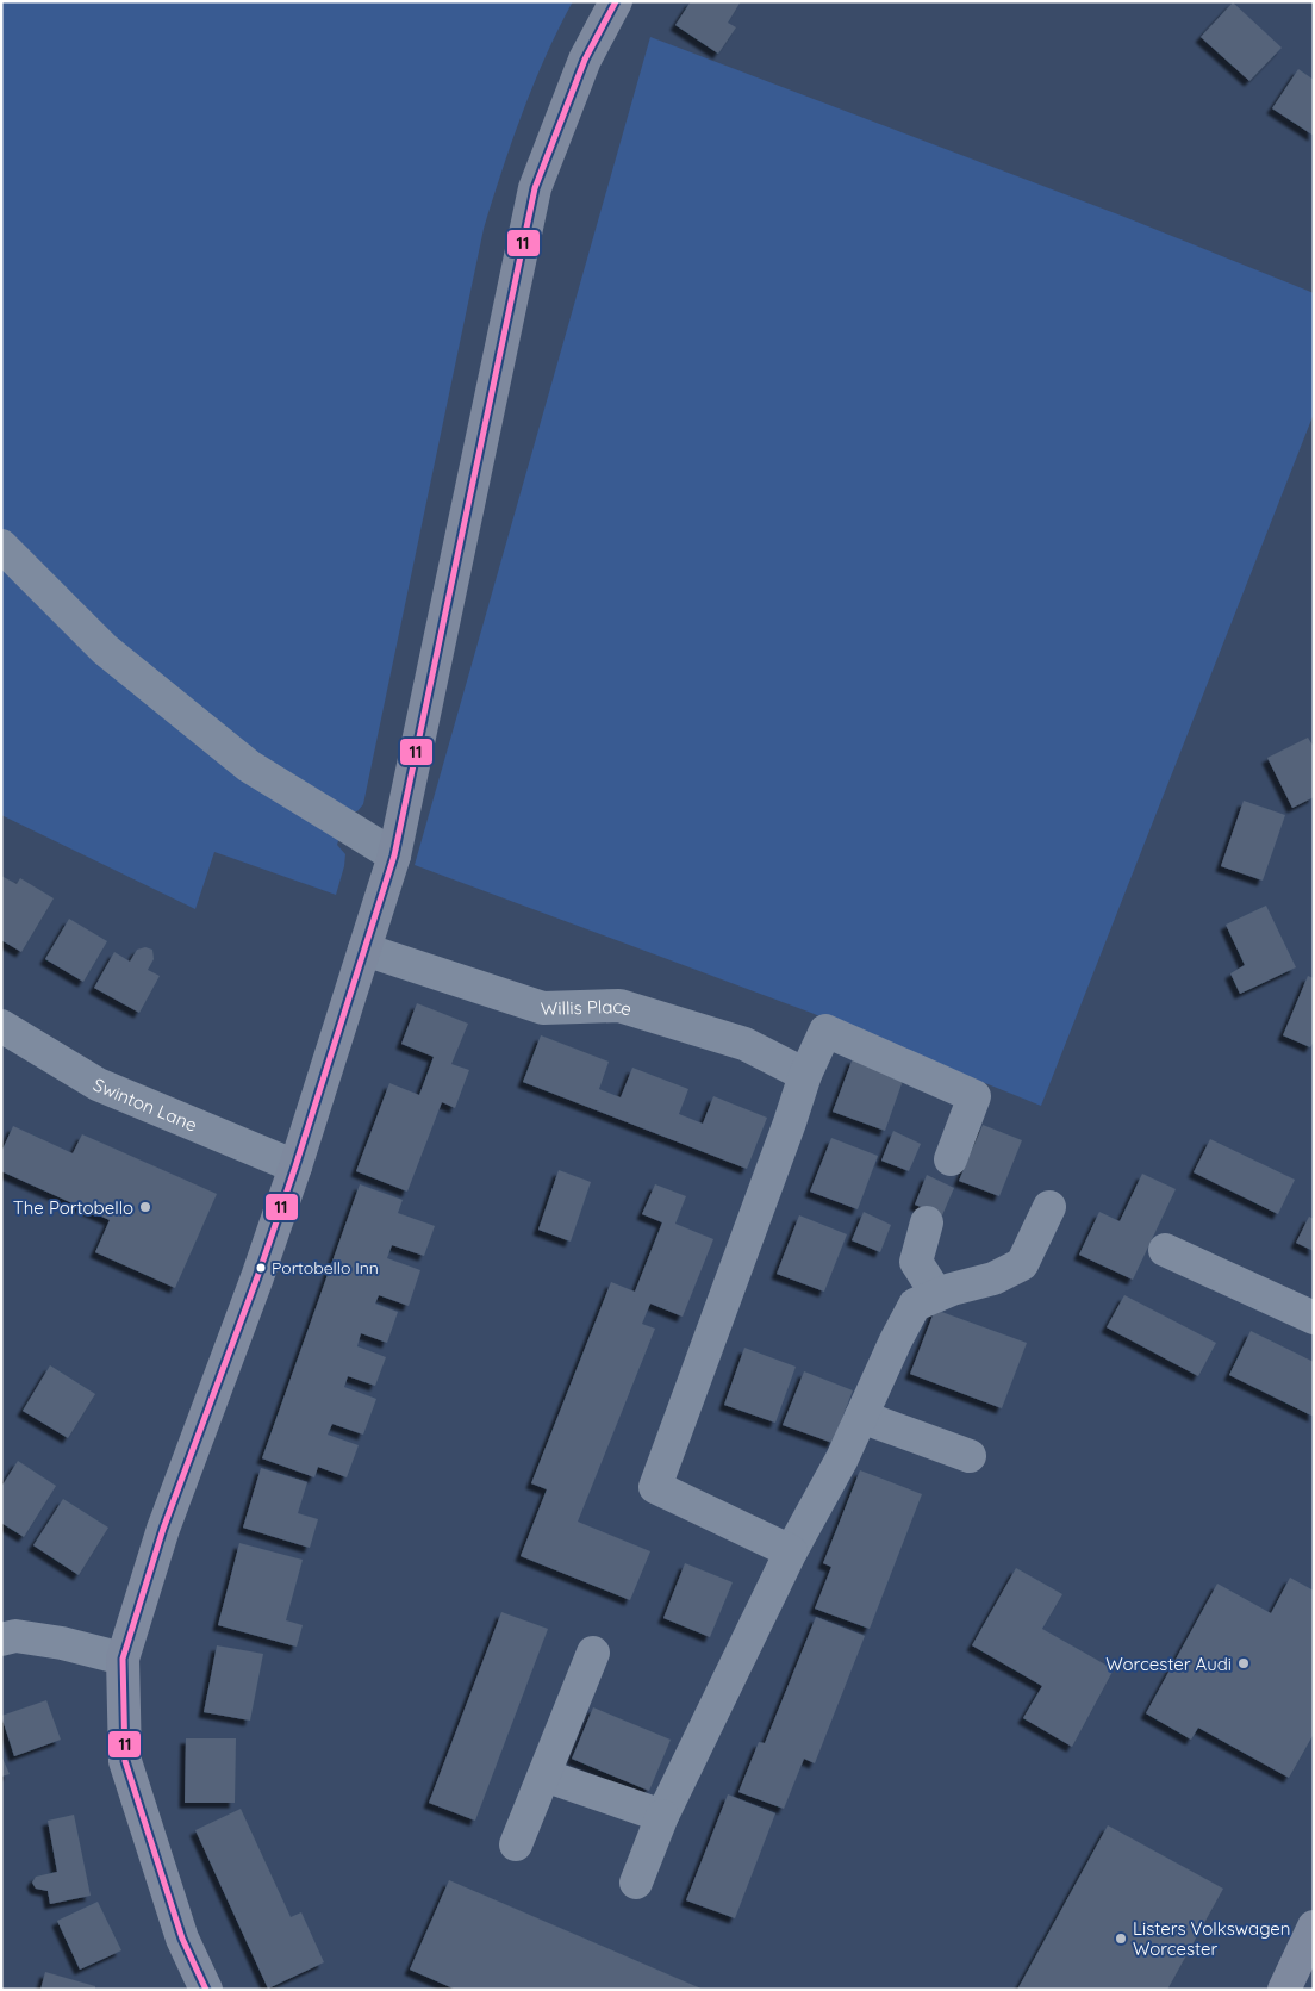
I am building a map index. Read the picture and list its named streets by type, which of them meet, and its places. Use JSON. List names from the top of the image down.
{
  "streets": {
    "street": ["Willis Place", "Swinton Lane"]
  },
  "places": [
    "The Portobello",
    "Portobello Inn",
    "Worcester Audi",
    "Listers Volkswagen Worcester"
  ],
  "lines": ["transit line 11"]
}
